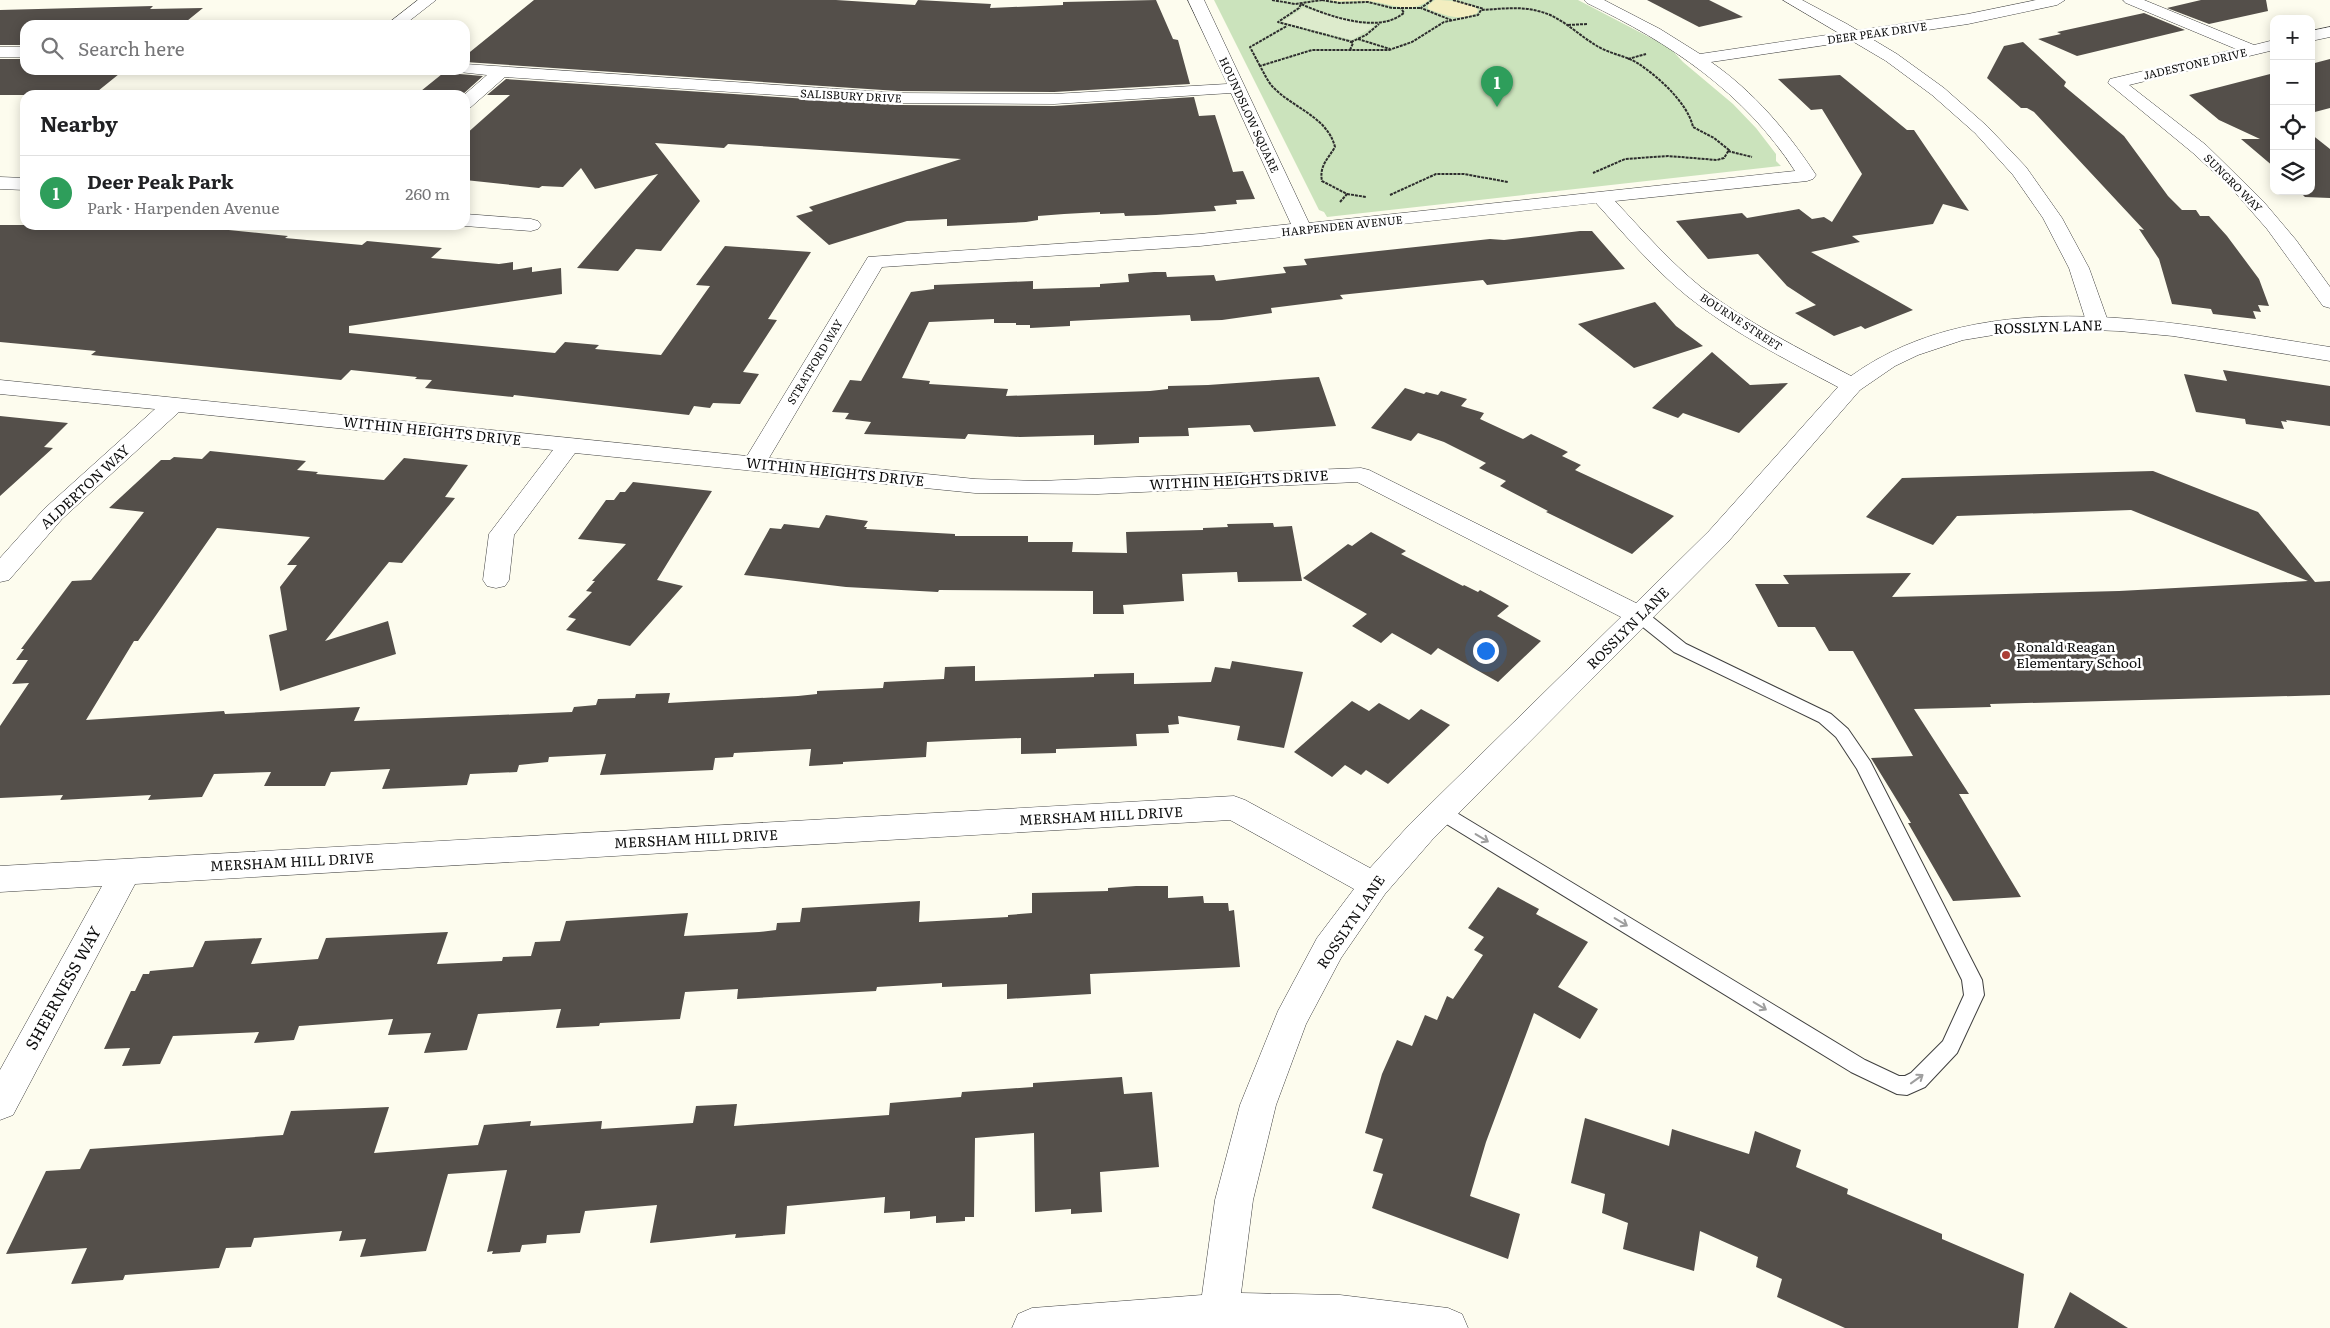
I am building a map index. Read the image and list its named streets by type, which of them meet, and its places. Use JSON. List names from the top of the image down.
{
  "streets": {
    "street": [
      "DEER PEAK DRIVE",
      "JADESTONE DRIVE",
      "SALISBURY DRIVE",
      "HOUNDSLOW SQUARE",
      "SUNGRO WAY",
      "HARPENDEN AVENUE",
      "BOURNE STREET",
      "ROSSLYN LANE",
      "STRATFORD WAY",
      "WITHIN HEIGHTS DRIVE",
      "ALDERTON WAY",
      "MERSHAM HILL DRIVE",
      "SHEERNESS WAY"
    ]
  },
  "crossings": [
    ["DEER PEAK DRIVE", "HARPENDEN AVENUE"],
    ["JADESTONE DRIVE", "SUNGRO WAY"],
    ["SALISBURY DRIVE", "HOUNDSLOW SQUARE"],
    ["HOUNDSLOW SQUARE", "HARPENDEN AVENUE"],
    ["HARPENDEN AVENUE", "BOURNE STREET"],
    ["HARPENDEN AVENUE", "STRATFORD WAY"],
    ["BOURNE STREET", "ROSSLYN LANE"],
    ["ROSSLYN LANE", "WITHIN HEIGHTS DRIVE"],
    ["ROSSLYN LANE", "MERSHAM HILL DRIVE"],
    ["STRATFORD WAY", "WITHIN HEIGHTS DRIVE"],
    ["WITHIN HEIGHTS DRIVE", "ALDERTON WAY"],
    ["MERSHAM HILL DRIVE", "SHEERNESS WAY"]
  ],
  "places": ["Ronald Reagan Elementary School"],
  "page": {
    "map_buttons": ["+", "−"],
    "search": "Search here",
    "pins": "1",
    "heading": "Nearby",
    "list": [
      {
        "mark": "1",
        "name": "Deer Peak Park",
        "note": "Park · Harpenden Avenue",
        "value": "260 m"
      }
    ]
  }
}
